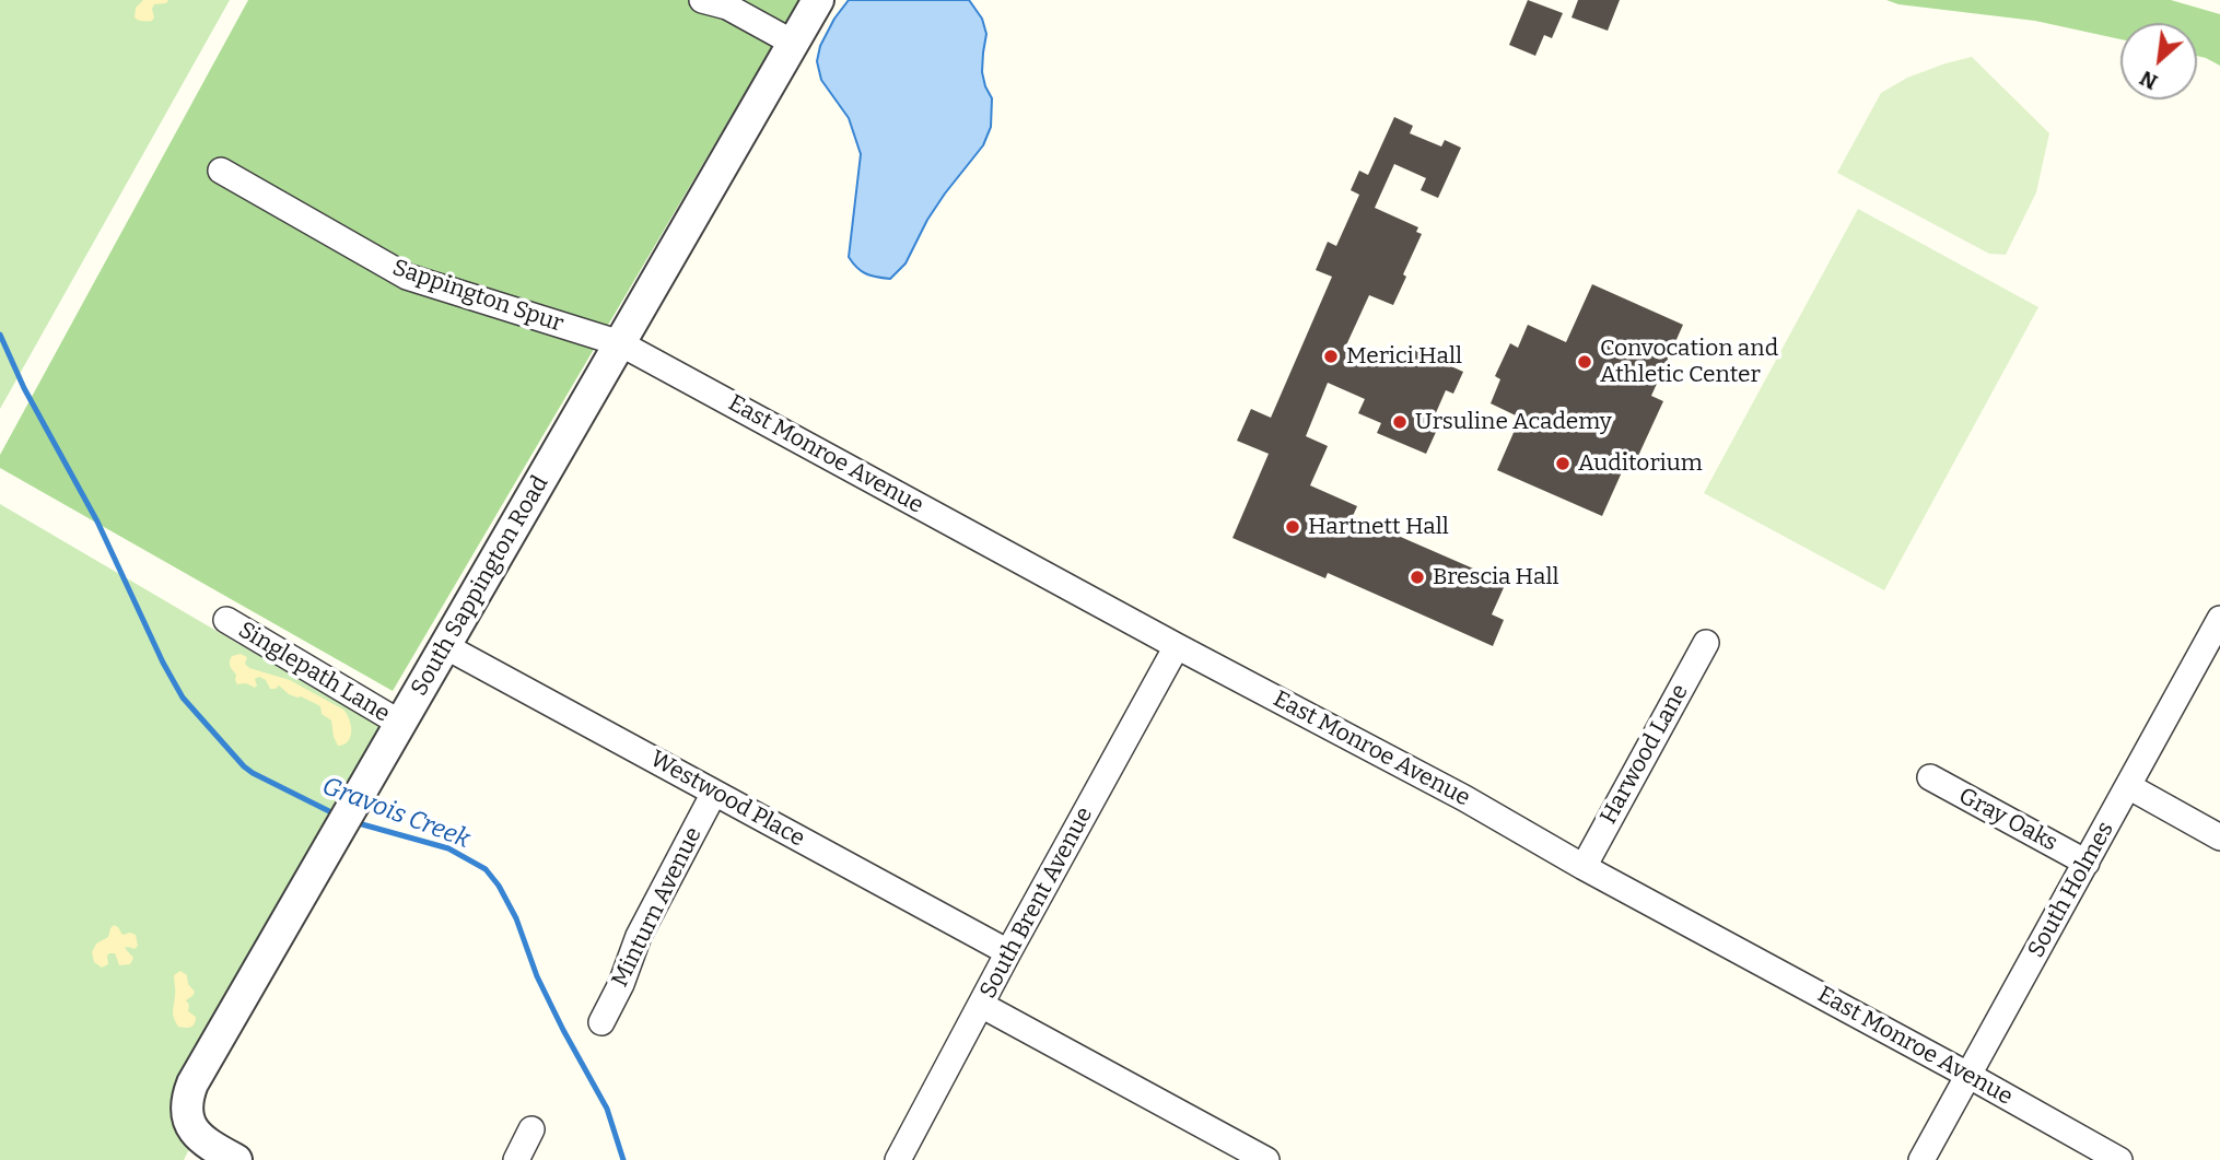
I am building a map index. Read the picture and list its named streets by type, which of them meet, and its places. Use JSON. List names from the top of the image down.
{
  "streets": {
    "street": [
      "Sappington Spur",
      "East Monroe Avenue",
      "South Sappington Road",
      "Singlepath Lane",
      "Harwood Lane",
      "Westwood Place",
      "Gray Oaks",
      "South Holmes",
      "South Brent Avenue",
      "Minturn Avenue"
    ]
  },
  "crossings": [
    ["Sappington Spur", "East Monroe Avenue"],
    ["Sappington Spur", "South Sappington Road"],
    ["East Monroe Avenue", "South Sappington Road"],
    ["East Monroe Avenue", "Harwood Lane"],
    ["East Monroe Avenue", "South Holmes"],
    ["East Monroe Avenue", "South Brent Avenue"],
    ["South Sappington Road", "Singlepath Lane"],
    ["South Sappington Road", "Westwood Place"],
    ["Westwood Place", "South Brent Avenue"],
    ["Westwood Place", "Minturn Avenue"],
    ["Gray Oaks", "South Holmes"]
  ],
  "water": ["Gravois Creek"],
  "places": [
    "Merici Hall",
    "Convocation and Athletic Center",
    "Ursuline Academy",
    "Auditorium",
    "Hartnett Hall",
    "Brescia Hall"
  ],
  "north": "bottom left"
}
